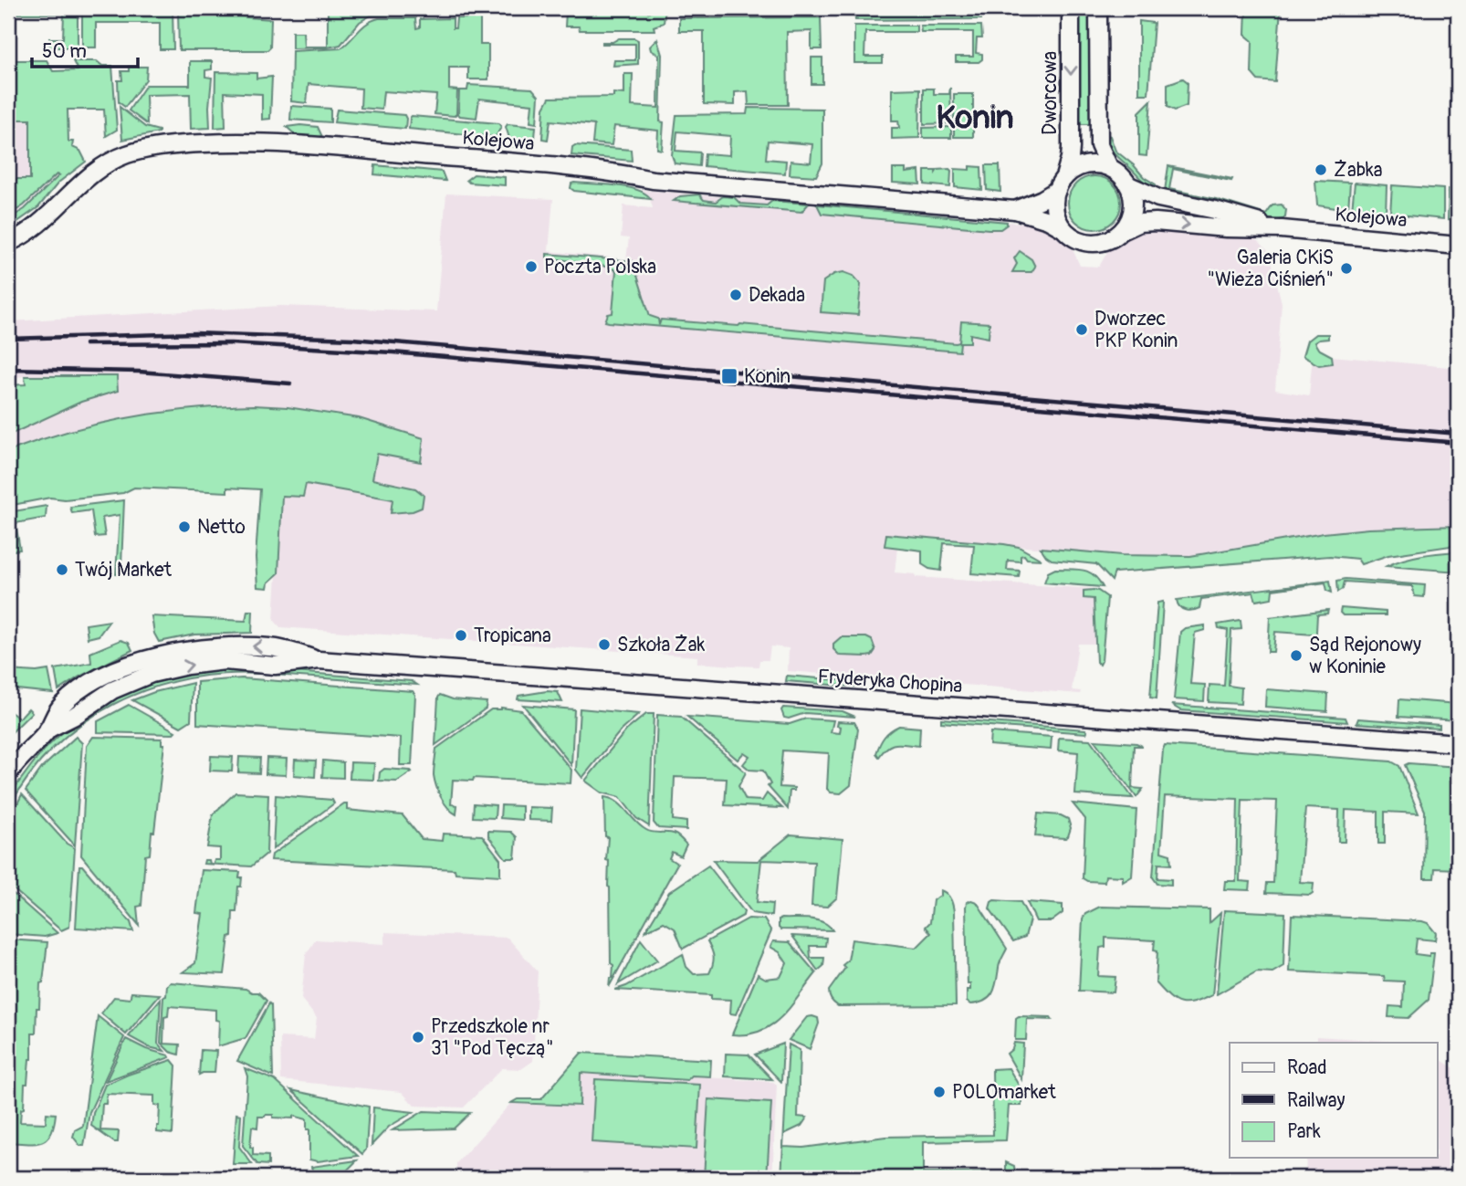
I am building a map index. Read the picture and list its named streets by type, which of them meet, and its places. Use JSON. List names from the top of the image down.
{
  "streets": {
    "street": ["Dworcowa", "Kolejowa", "Fryderyka Chopina"]
  },
  "crossings": [
    ["Dworcowa", "Kolejowa"]
  ],
  "districts": ["Konin"],
  "places": {
    "other": [
      "Żabka",
      "Poczta Polska",
      "Galeria CKiS \"Wieża Ciśnień\"",
      "Dekada",
      "Dworzec PKP Konin",
      "Netto",
      "Twój Market",
      "Tropicana",
      "Szkoła Żak",
      "Sąd Rejonowy w Koninie",
      "Przedszkole nr 31 \"Pod Tęczą\"",
      "POLOmarket"
    ],
    "transit": ["Konin"]
  },
  "legend": ["Road", "Railway", "Park"],
  "scale_bar": "50 m"
}
